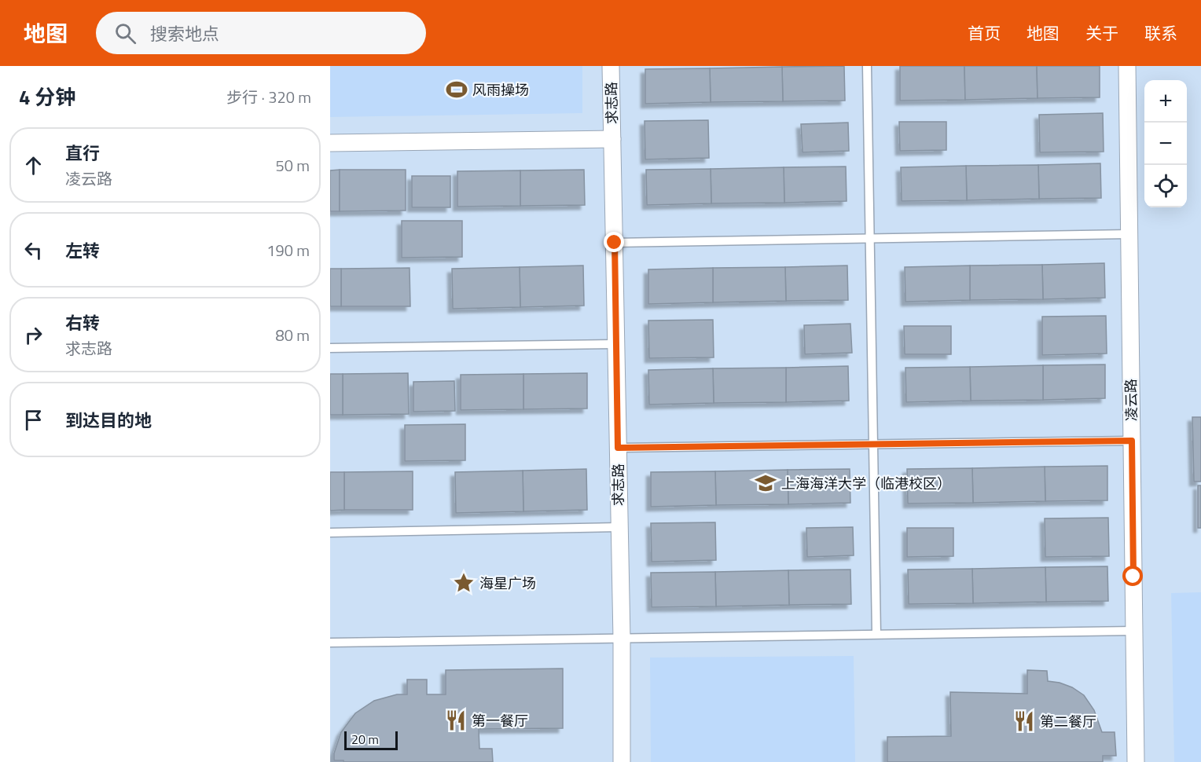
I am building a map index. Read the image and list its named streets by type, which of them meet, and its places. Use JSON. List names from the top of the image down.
{
  "streets": {
    "street": ["求志路", "凌云路"]
  },
  "places": {
    "sports": ["风雨操场"],
    "school or university": ["上海海洋大学（临港校区）"],
    "place": ["海星广场"],
    "restaurant": ["第一餐厅", "第二餐厅"]
  },
  "scale_bar": "20 m",
  "page": {
    "header": "地图",
    "search": "搜索地点",
    "nav": [
      "首页",
      "地图",
      "关于",
      "联系"
    ],
    "heading": ["4 分钟", "步行 · 320 m"],
    "map_buttons": ["+", "−"],
    "list": [
      ["直行", "凌云路", "50 m"],
      ["左转", "190 m"],
      ["右转", "求志路", "80 m"],
      "到达目的地"
    ],
    "scale": "20 m"
  }
}
